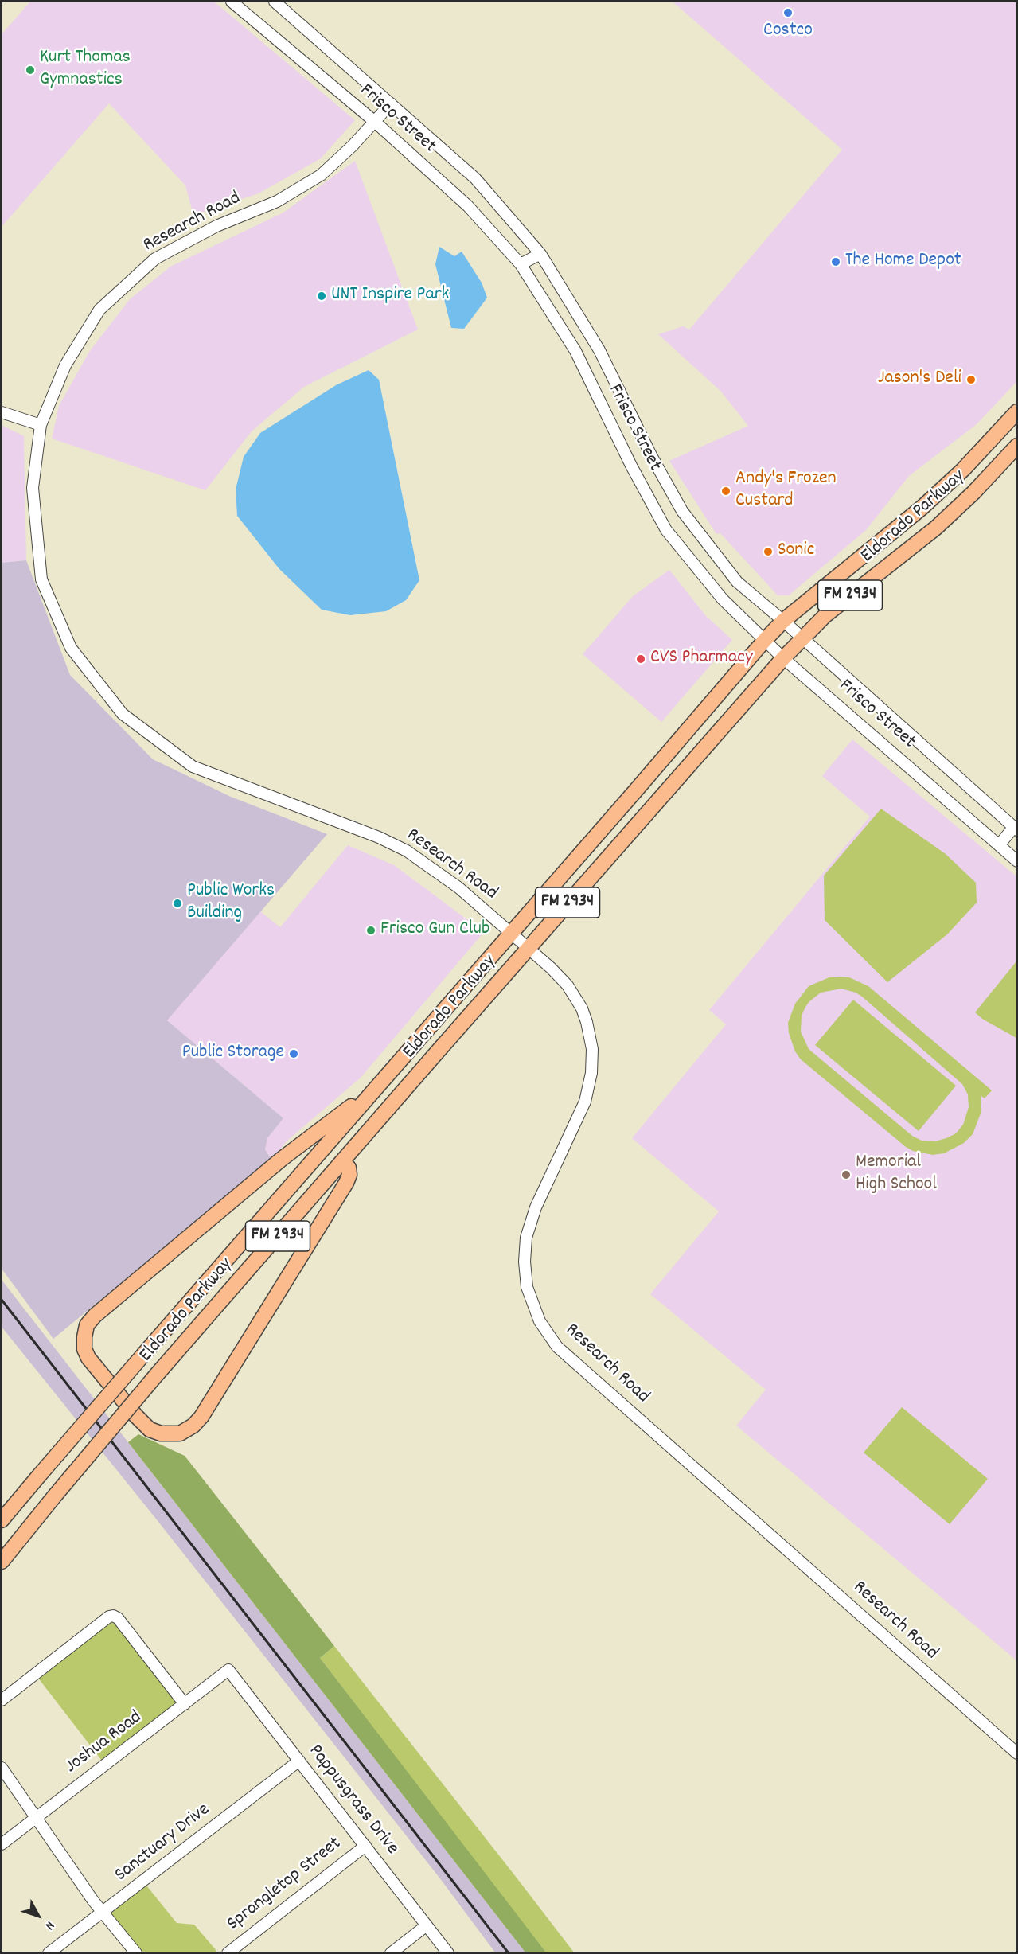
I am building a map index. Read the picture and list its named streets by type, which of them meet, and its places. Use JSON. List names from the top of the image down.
{
  "streets": {
    "main road": ["Eldorado Parkway", "FM 2934"],
    "street": [
      "Frisco Street",
      "Research Road",
      "Joshua Road",
      "Pappusgrass Drive",
      "Sanctuary Drive",
      "Sprangletop Street"
    ]
  },
  "crossings": [
    ["Frisco Street", "Research Road"],
    ["Frisco Street", "Eldorado Parkway"],
    ["Research Road", "Eldorado Parkway"],
    ["Joshua Road", "Pappusgrass Drive"],
    ["Pappusgrass Drive", "Sanctuary Drive"],
    ["Pappusgrass Drive", "Sprangletop Street"]
  ],
  "places": [
    "Costco",
    "Kurt Thomas Gymnastics",
    "The Home Depot",
    "UNT Inspire Park",
    "Jason's Deli",
    "Andy's Frozen Custard",
    "Sonic",
    "CVS Pharmacy",
    "Public Works Building",
    "Frisco Gun Club",
    "Public Storage",
    "Memorial High School"
  ],
  "north": "bottom right"
}
